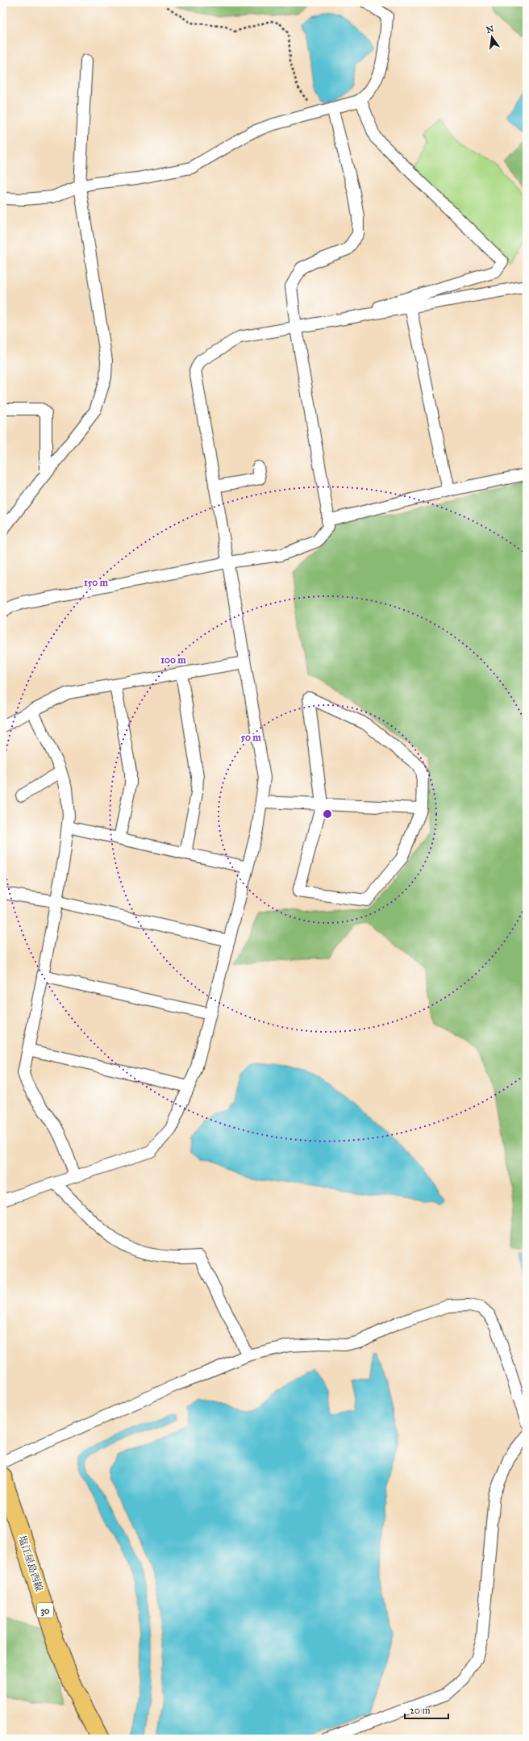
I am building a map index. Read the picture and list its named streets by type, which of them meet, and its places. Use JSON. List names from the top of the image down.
{
  "streets": {
    "main road": ["塩江屋島西線", "30"]
  },
  "scale_bar": "20 m",
  "north": "top",
  "rings": ["150 m", "100 m", "50 m"]
}
